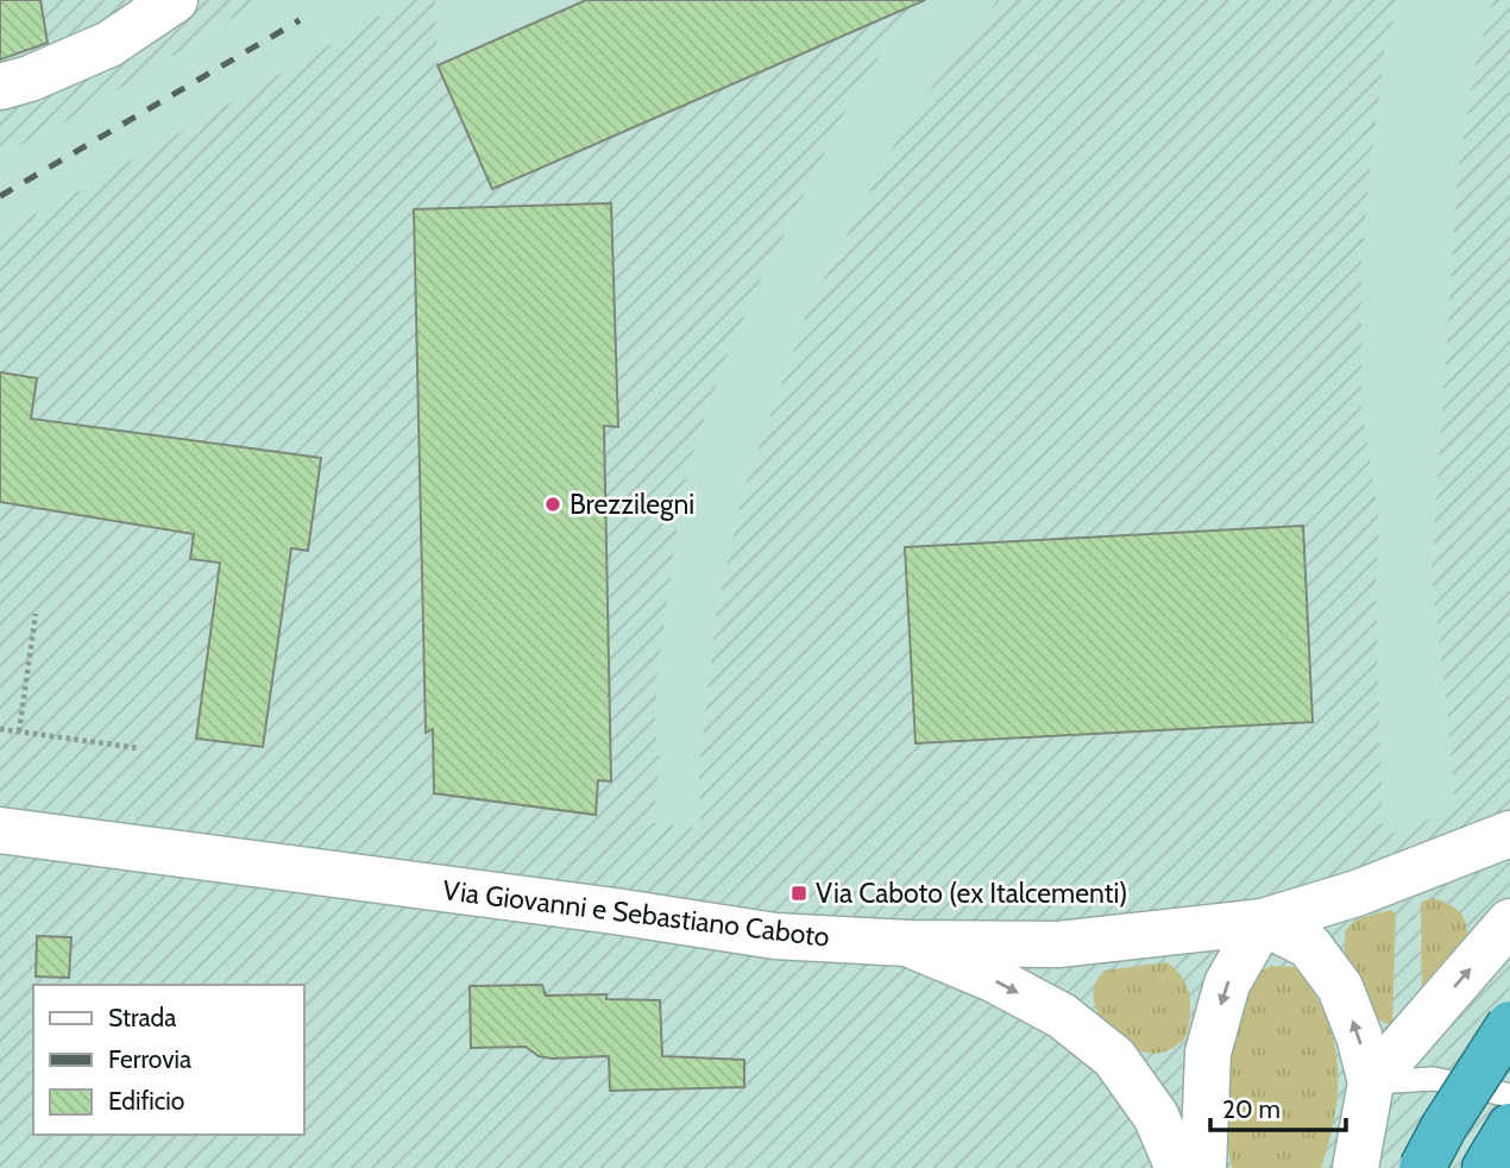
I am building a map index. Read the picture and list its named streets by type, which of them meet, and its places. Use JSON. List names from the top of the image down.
{
  "streets": {
    "main road": ["Via Giovanni e Sebastiano Caboto"]
  },
  "places": {
    "other": ["Brezzilegni"],
    "transit": ["Via Caboto (ex Italcementi)"]
  },
  "legend": ["Strada", "Ferrovia", "Edificio"],
  "scale_bar": "20 m"
}
